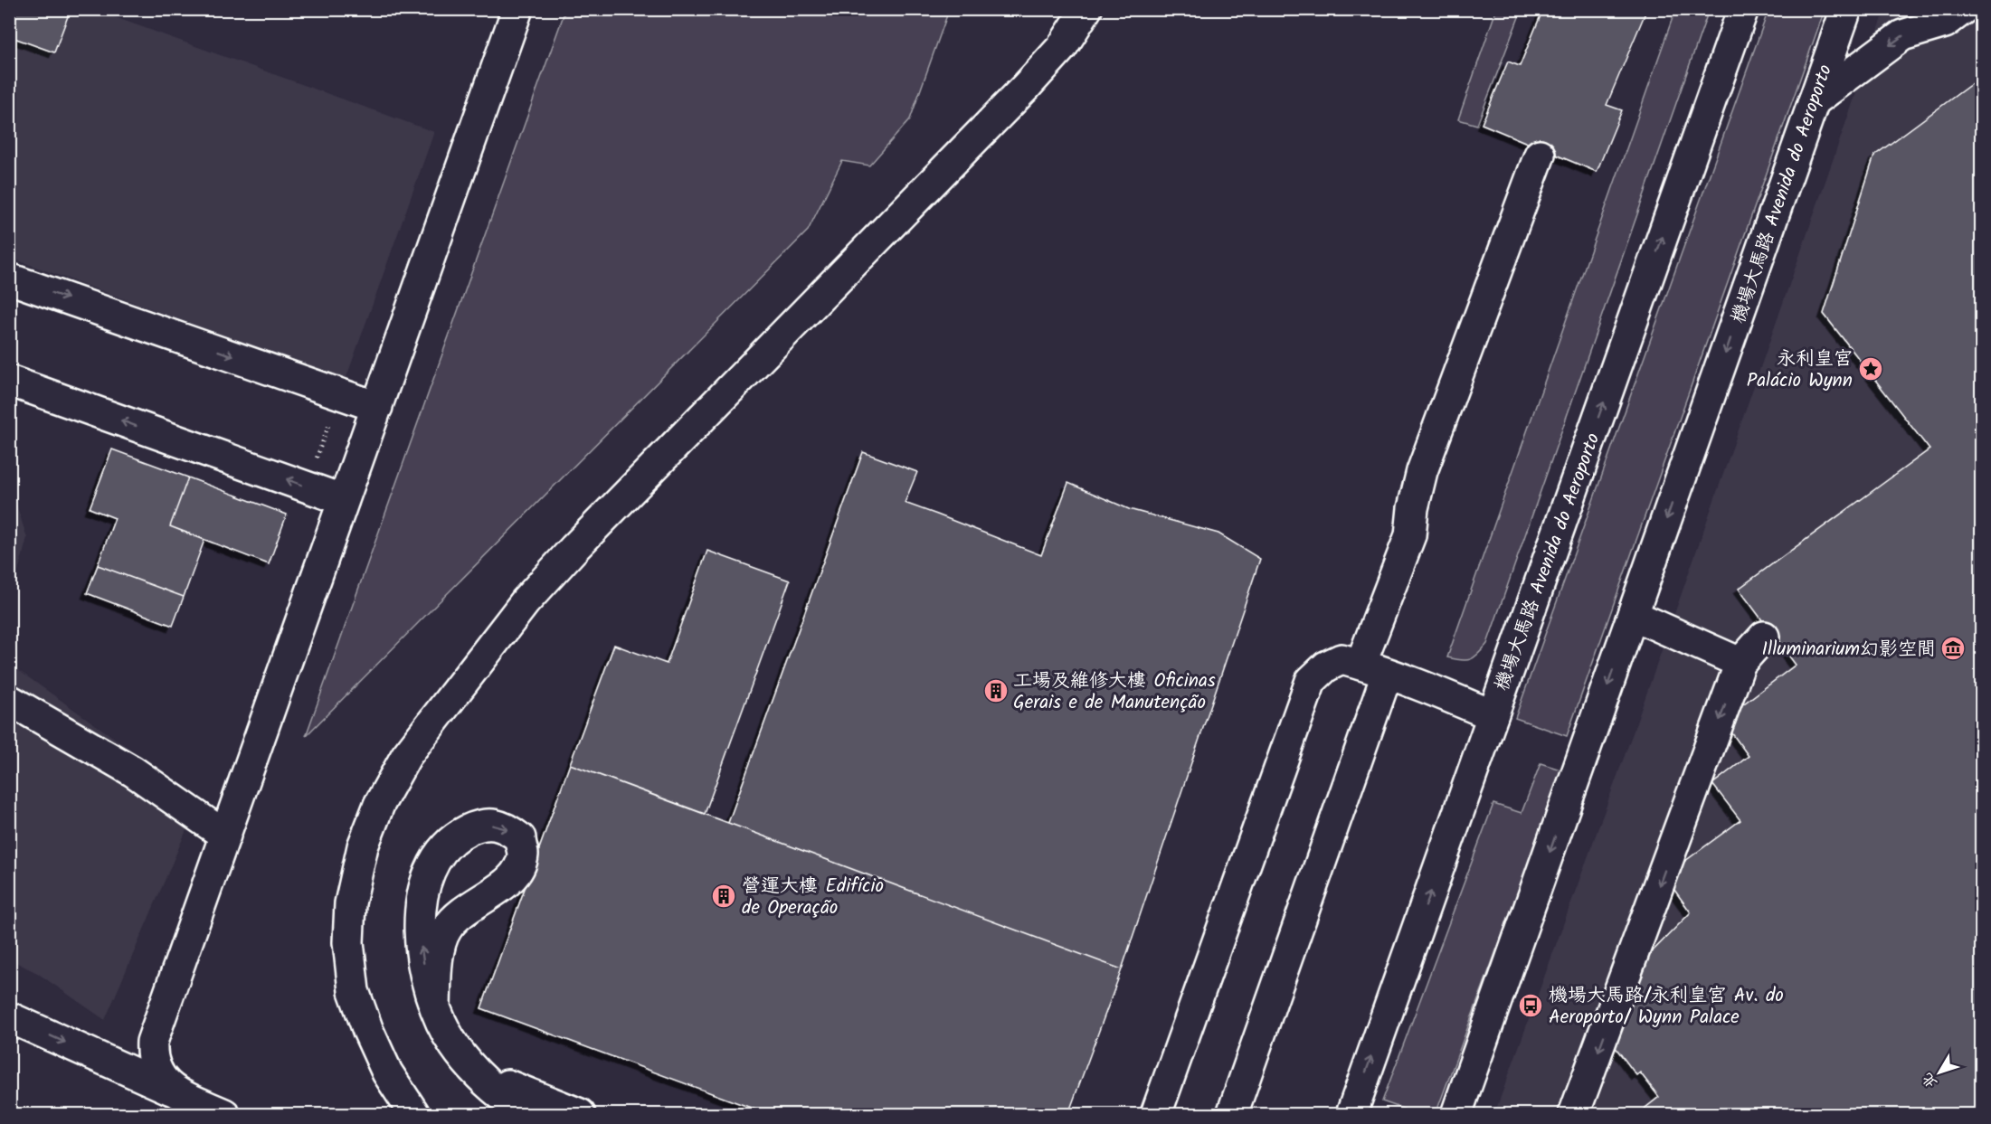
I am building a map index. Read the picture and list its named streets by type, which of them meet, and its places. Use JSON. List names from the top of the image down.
{
  "streets": {
    "main road": ["機場大馬路 Avenida do Aeroporto"]
  },
  "places": {
    "place": ["永利皇宮 Palácio Wynn"],
    "museum": ["Illuminarium幻影空間"],
    "building": ["工場及維修大樓 Oficinas Gerais e de Manutenção", "營運大樓 Edifício de Operação"],
    "bus stop": ["機場大馬路/永利皇宮 Av. do Aeroporto/ Wynn Palace"]
  },
  "north": "bottom left"
}
